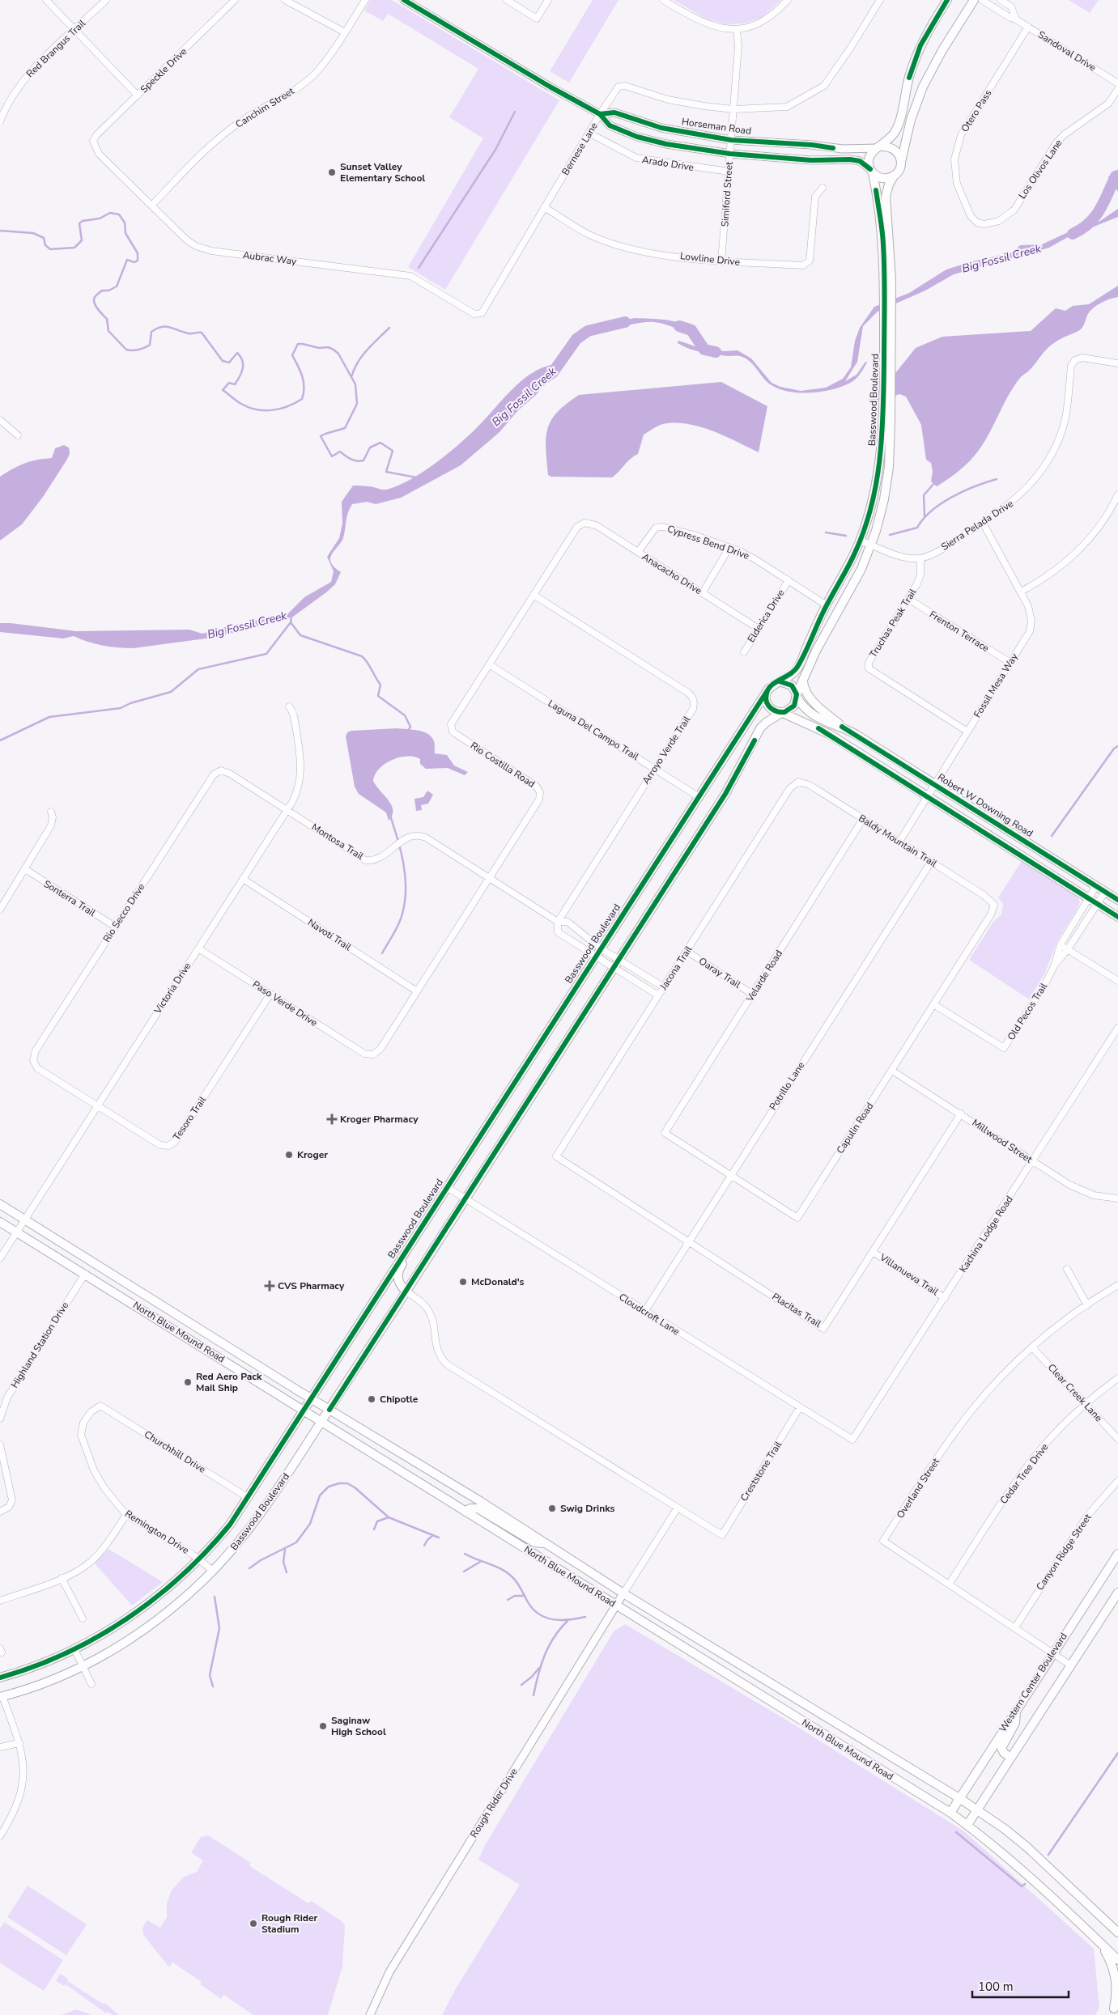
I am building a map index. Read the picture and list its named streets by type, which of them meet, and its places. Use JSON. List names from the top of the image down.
{
  "streets": {
    "main road": [
      "Basswood Boulevard",
      "Robert W Downing Road",
      "North Blue Mound Road",
      "Western Center Boulevard"
    ],
    "street": [
      "Red Brangus Trail",
      "Sandoval Drive",
      "Speckle Drive",
      "Canchim Street",
      "Otero Pass",
      "Horseman Road",
      "Bernese Lane",
      "Arado Drive",
      "Los Olivos Lane",
      "Simiford Street",
      "Aubrac Way",
      "Lowline Drive",
      "Sierra Pelada Drive",
      "Cypress Bend Drive",
      "Anacacho Drive",
      "Elderica Drive",
      "Truchas Peak Trail",
      "Frenton Terrace",
      "Fossil Mesa Way",
      "Laguna Del Campo Trail",
      "Arroyo Verde Trail",
      "Rio Costilla Road",
      "Baldy Mountain Trail",
      "Montosa Trail",
      "Sonterra Trail",
      "Rio Secco Drive",
      "Navoti Trail",
      "Jacona Trail",
      "Oaray Trail",
      "Velarde Road",
      "Victoria Drive",
      "Paso Verde Drive",
      "Old Pecos Trail",
      "Potrillo Lane",
      "Tesoro Trail",
      "Capulin Road",
      "Millwood Street",
      "Kachina Lodge Road",
      "Villanueva Trail",
      "Placitas Trail",
      "Cloudcroft Lane",
      "Highland Station Drive",
      "Clear Creek Lane",
      "Churchhill Drive",
      "Creststone Trail",
      "Cedar Tree Drive",
      "Overland Street",
      "Remington Drive",
      "Canyon Ridge Street",
      "Rough Rider Drive"
    ]
  },
  "crossings": [
    ["Sandoval Drive", "Otero Pass"],
    ["Speckle Drive", "Aubrac Way"],
    ["Canchim Street", "Aubrac Way"],
    ["Otero Pass", "Los Olivos Lane"],
    ["Horseman Road", "Bernese Lane"],
    ["Horseman Road", "Simiford Street"],
    ["Horseman Road", "Basswood Boulevard"],
    ["Bernese Lane", "Arado Drive"],
    ["Bernese Lane", "Simiford Street"],
    ["Bernese Lane", "Aubrac Way"],
    ["Bernese Lane", "Lowline Drive"],
    ["Arado Drive", "Simiford Street"],
    ["Simiford Street", "Lowline Drive"],
    ["Basswood Boulevard", "Cypress Bend Drive"],
    ["Basswood Boulevard", "Laguna Del Campo Trail"],
    ["Basswood Boulevard", "Robert W Downing Road"],
    ["Basswood Boulevard", "Montosa Trail"],
    ["Basswood Boulevard", "Cloudcroft Lane"],
    ["Basswood Boulevard", "North Blue Mound Road"],
    ["Basswood Boulevard", "Churchhill Drive"],
    ["Basswood Boulevard", "Remington Drive"],
    ["Sierra Pelada Drive", "Truchas Peak Trail"],
    ["Sierra Pelada Drive", "Fossil Mesa Way"],
    ["Cypress Bend Drive", "Anacacho Drive"],
    ["Cypress Bend Drive", "Elderica Drive"],
    ["Anacacho Drive", "Elderica Drive"],
    ["Anacacho Drive", "Rio Costilla Road"],
    ["Truchas Peak Trail", "Frenton Terrace"],
    ["Truchas Peak Trail", "Fossil Mesa Way"],
    ["Frenton Terrace", "Fossil Mesa Way"],
    ["Fossil Mesa Way", "Robert W Downing Road"],
    ["Fossil Mesa Way", "Baldy Mountain Trail"],
    ["Laguna Del Campo Trail", "Arroyo Verde Trail"],
    ["Laguna Del Campo Trail", "Rio Costilla Road"],
    ["Arroyo Verde Trail", "Rio Costilla Road"],
    ["Arroyo Verde Trail", "Montosa Trail"],
    ["Rio Costilla Road", "Montosa Trail"],
    ["Rio Costilla Road", "Navoti Trail"],
    ["Rio Costilla Road", "Paso Verde Drive"],
    ["Robert W Downing Road", "Old Pecos Trail"],
    ["Baldy Mountain Trail", "Jacona Trail"],
    ["Baldy Mountain Trail", "Velarde Road"],
    ["Baldy Mountain Trail", "Potrillo Lane"],
    ["Baldy Mountain Trail", "Capulin Road"],
    ["Montosa Trail", "Rio Secco Drive"],
    ["Montosa Trail", "Jacona Trail"],
    ["Montosa Trail", "Victoria Drive"],
    ["Sonterra Trail", "Rio Secco Drive"],
    ["Rio Secco Drive", "Tesoro Trail"],
    ["Navoti Trail", "Victoria Drive"],
    ["Jacona Trail", "Oaray Trail"],
    ["Jacona Trail", "Placitas Trail"],
    ["Oaray Trail", "Velarde Road"],
    ["Velarde Road", "Capulin Road"],
    ["Victoria Drive", "Paso Verde Drive"],
    ["Victoria Drive", "Tesoro Trail"],
    ["Victoria Drive", "North Blue Mound Road"],
    ["Paso Verde Drive", "Tesoro Trail"],
    ["Old Pecos Trail", "Capulin Road"],
    ["Potrillo Lane", "Capulin Road"],
    ["Potrillo Lane", "Placitas Trail"],
    ["Potrillo Lane", "Cloudcroft Lane"],
    ["Capulin Road", "Millwood Street"],
    ["Millwood Street", "Kachina Lodge Road"],
    ["Millwood Street", "Placitas Trail"],
    ["Kachina Lodge Road", "Villanueva Trail"],
    ["Kachina Lodge Road", "Cloudcroft Lane"],
    ["Villanueva Trail", "Placitas Trail"],
    ["Cloudcroft Lane", "Creststone Trail"],
    ["North Blue Mound Road", "Highland Station Drive"],
    ["North Blue Mound Road", "Western Center Boulevard"],
    ["North Blue Mound Road", "Rough Rider Drive"],
    ["Clear Creek Lane", "Cedar Tree Drive"],
    ["Clear Creek Lane", "Overland Street"],
    ["Churchhill Drive", "Remington Drive"],
    ["Cedar Tree Drive", "Overland Street"],
    ["Overland Street", "Canyon Ridge Street"],
    ["Overland Street", "Western Center Boulevard"]
  ],
  "water": ["Big Fossil Creek"],
  "places": {
    "other": [
      "Sunset Valley Elementary School",
      "Kroger",
      "McDonald's",
      "Red Aero Pack Mail Ship",
      "Chipotle",
      "Swig Drinks",
      "Saginaw High School",
      "Rough Rider Stadium"
    ],
    "health": ["Kroger Pharmacy", "CVS Pharmacy"]
  },
  "scale_bar": "100 m"
}
